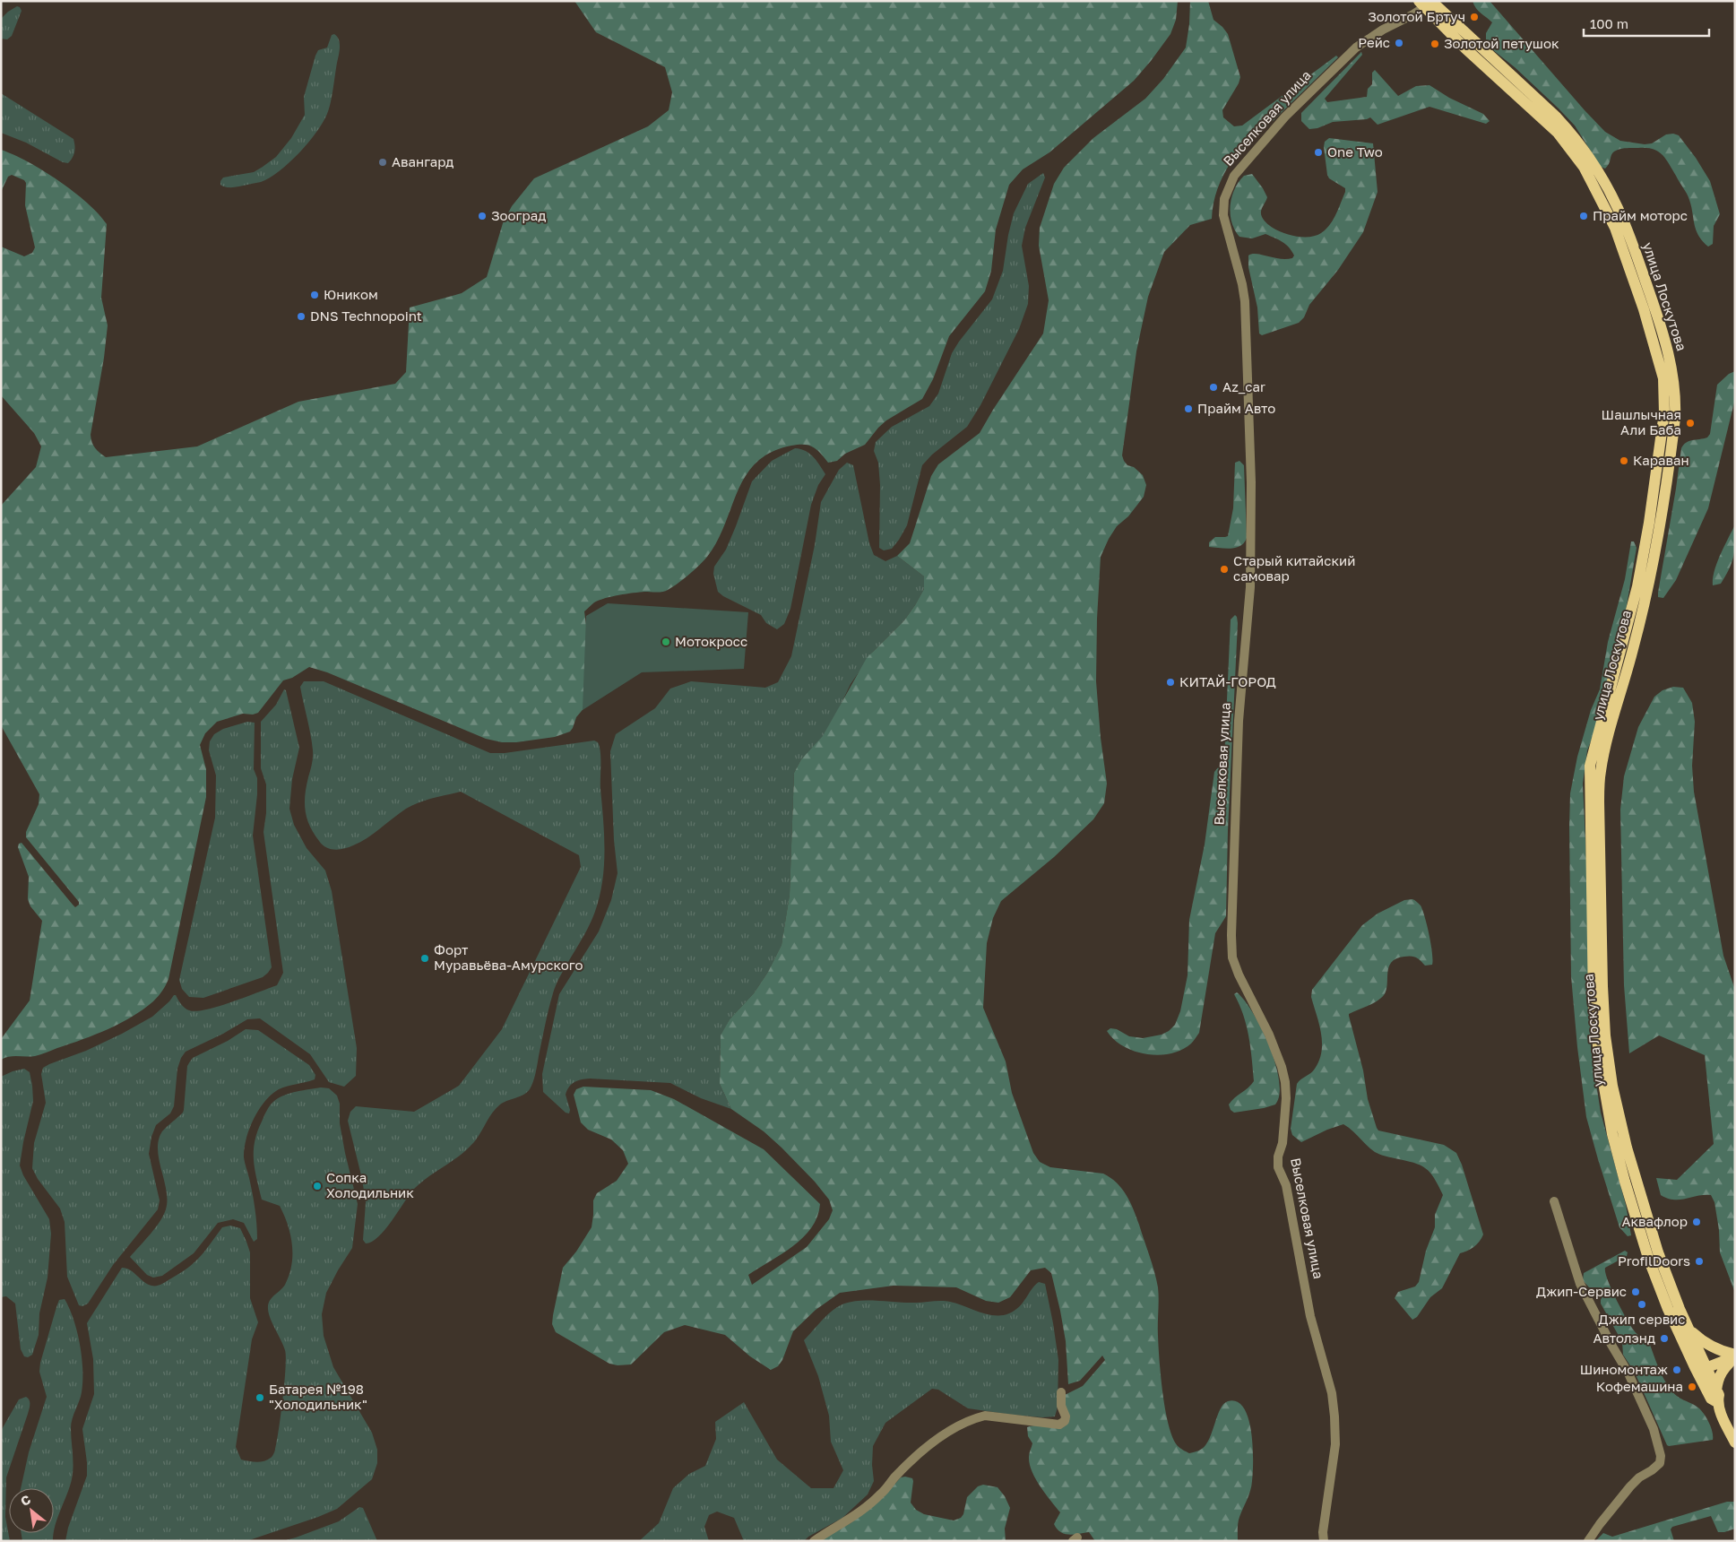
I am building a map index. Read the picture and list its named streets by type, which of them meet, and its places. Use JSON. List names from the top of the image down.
{
  "streets": {
    "main road": ["улица Лоскутова"],
    "street": ["Выселковая улица"]
  },
  "crossings": [
    ["Выселковая улица", "улица Лоскутова"]
  ],
  "places": [
    "Золотой Бртуч",
    "Рейс",
    "Золотой петушок",
    "One Two",
    "Авангард",
    "Зооград",
    "Прайм моторс",
    "Юником",
    "DNS Technopoint",
    "Az_car",
    "Прайм Авто",
    "Шашлычная Али Баба",
    "Караван",
    "Старый китайский самовар",
    "Мотокросс",
    "КИТАЙ-ГОРОД",
    "Форт Муравьёва-Амурского",
    "Сопка Холодильник",
    "Аквафлор",
    "ProfilDoors",
    "Джип-Сервис",
    "Джип сервис",
    "Автолэнд",
    "Шиномонтаж",
    "Кофемашина",
    "Батарея №198 \"Холодильник\""
  ],
  "scale_bar": "100 m",
  "north": "top left"
}
